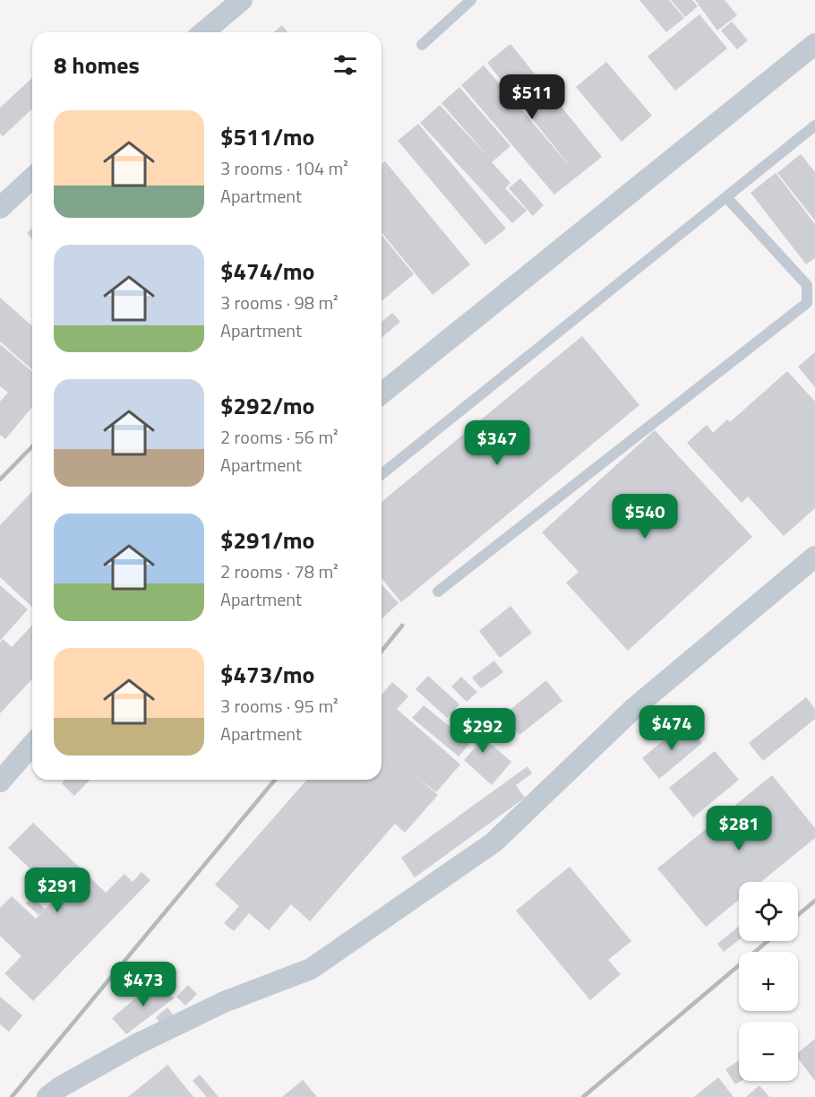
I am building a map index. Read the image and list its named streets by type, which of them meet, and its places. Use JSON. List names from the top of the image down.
{
  "page": {
    "heading": "8 homes",
    "price": [
      "$511",
      "$347",
      "$540",
      "$474",
      "$292",
      "$281",
      "$291",
      "$473"
    ],
    "list": [
      {
        "name": "$511/mo",
        "note": "3 rooms · 104 m² · Apartment"
      },
      {
        "name": "$474/mo",
        "note": "3 rooms · 98 m² · Apartment"
      },
      {
        "name": "$292/mo",
        "note": "2 rooms · 56 m² · Apartment"
      },
      {
        "name": "$291/mo",
        "note": "2 rooms · 78 m² · Apartment"
      },
      {
        "name": "$473/mo",
        "note": "3 rooms · 95 m² · Apartment"
      }
    ],
    "map_buttons": ["+", "−"]
  }
}
